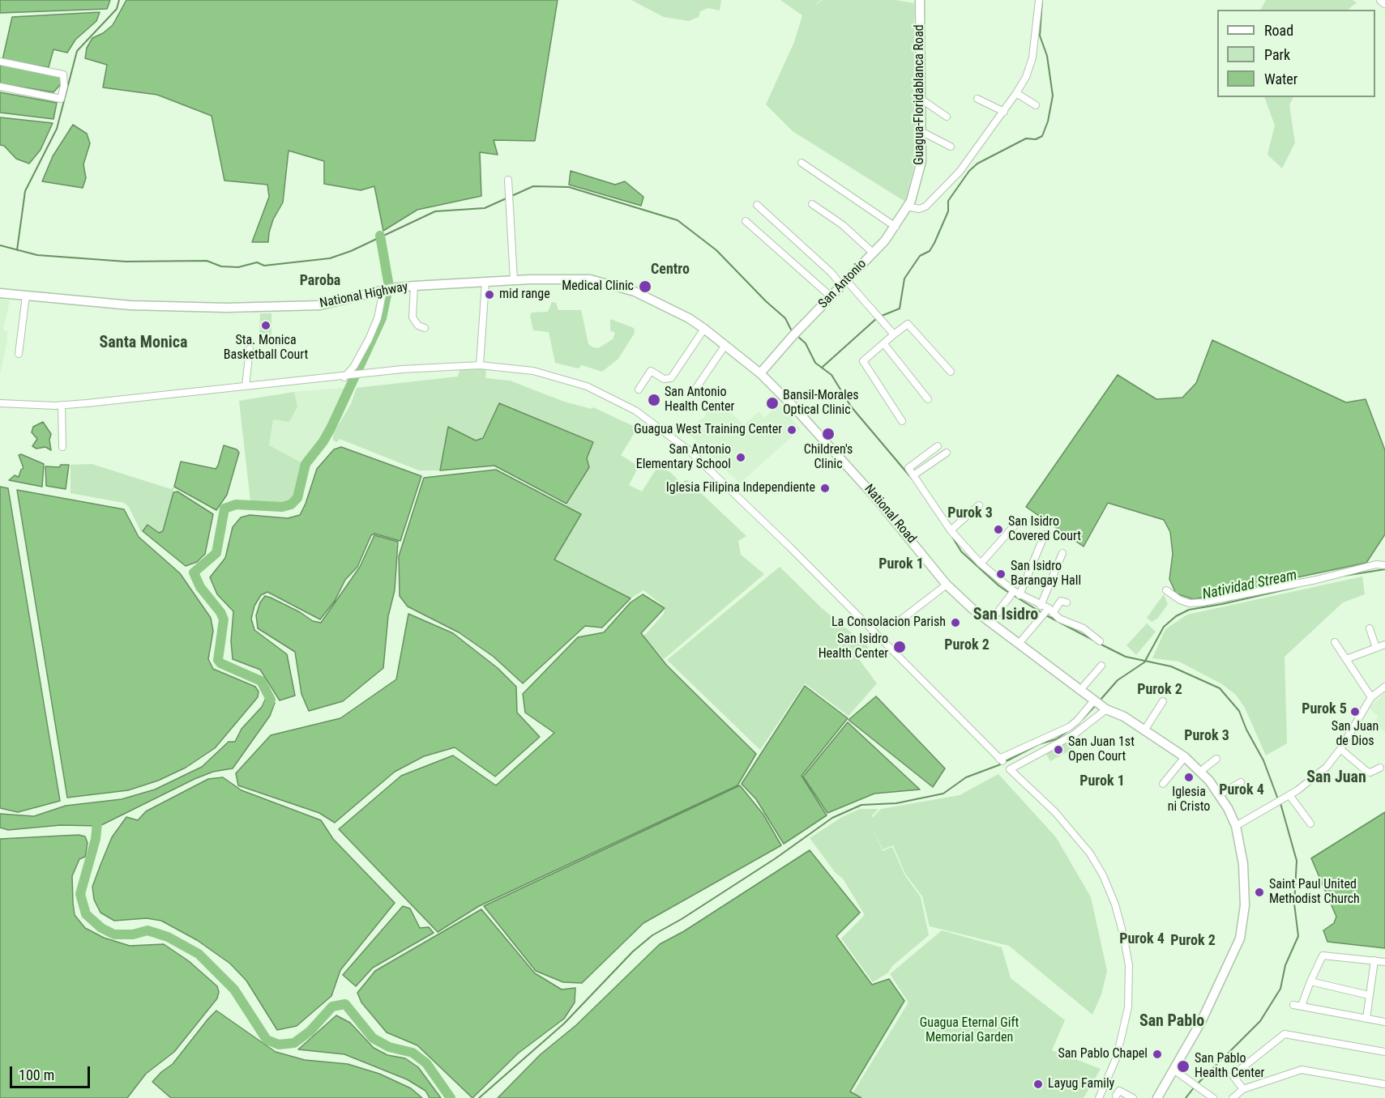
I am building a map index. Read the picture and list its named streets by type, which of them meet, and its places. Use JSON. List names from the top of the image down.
{
  "streets": {
    "main road": [
      "Guagua-Floridablanca Road",
      "San Antonio",
      "National Highway",
      "National Road"
    ]
  },
  "crossings": [
    ["Guagua-Floridablanca Road", "San Antonio"],
    ["San Antonio", "National Highway"],
    ["San Antonio", "National Road"],
    ["National Highway", "National Road"]
  ],
  "districts": [
    "Centro",
    "Paroba",
    "Santa Monica",
    "Purok 3",
    "Purok 1",
    "San Isidro",
    "Purok 2",
    "Purok 2",
    "Purok 5",
    "Purok 3",
    "San Juan",
    "Purok 1",
    "Purok 4",
    "Purok 4",
    "Purok 2",
    "San Pablo"
  ],
  "water": ["Natividad Stream"],
  "parks": ["Guagua Eternal Gift Memorial Garden"],
  "places": [
    "Medical Clinic",
    "mid range",
    "Sta. Monica Basketball Court",
    "San Antonio Health Center",
    "Bansil-Morales Optical Clinic",
    "Guagua West Training Center",
    "Children's Clinic",
    "San Antonio Elementary School",
    "Iglesia Filipina Independiente",
    "San Isidro Covered Court",
    "San Isidro Barangay Hall",
    "La Consolacion Parish",
    "San Isidro Health Center",
    "San Juan de Dios",
    "San Juan 1st Open Court",
    "Iglesia ni Cristo",
    "Saint Paul United Methodist Church",
    "San Pablo Chapel",
    "San Pablo Health Center",
    "Layug Family"
  ],
  "legend": ["Road", "Park", "Water"],
  "scale_bar": "100 m"
}
